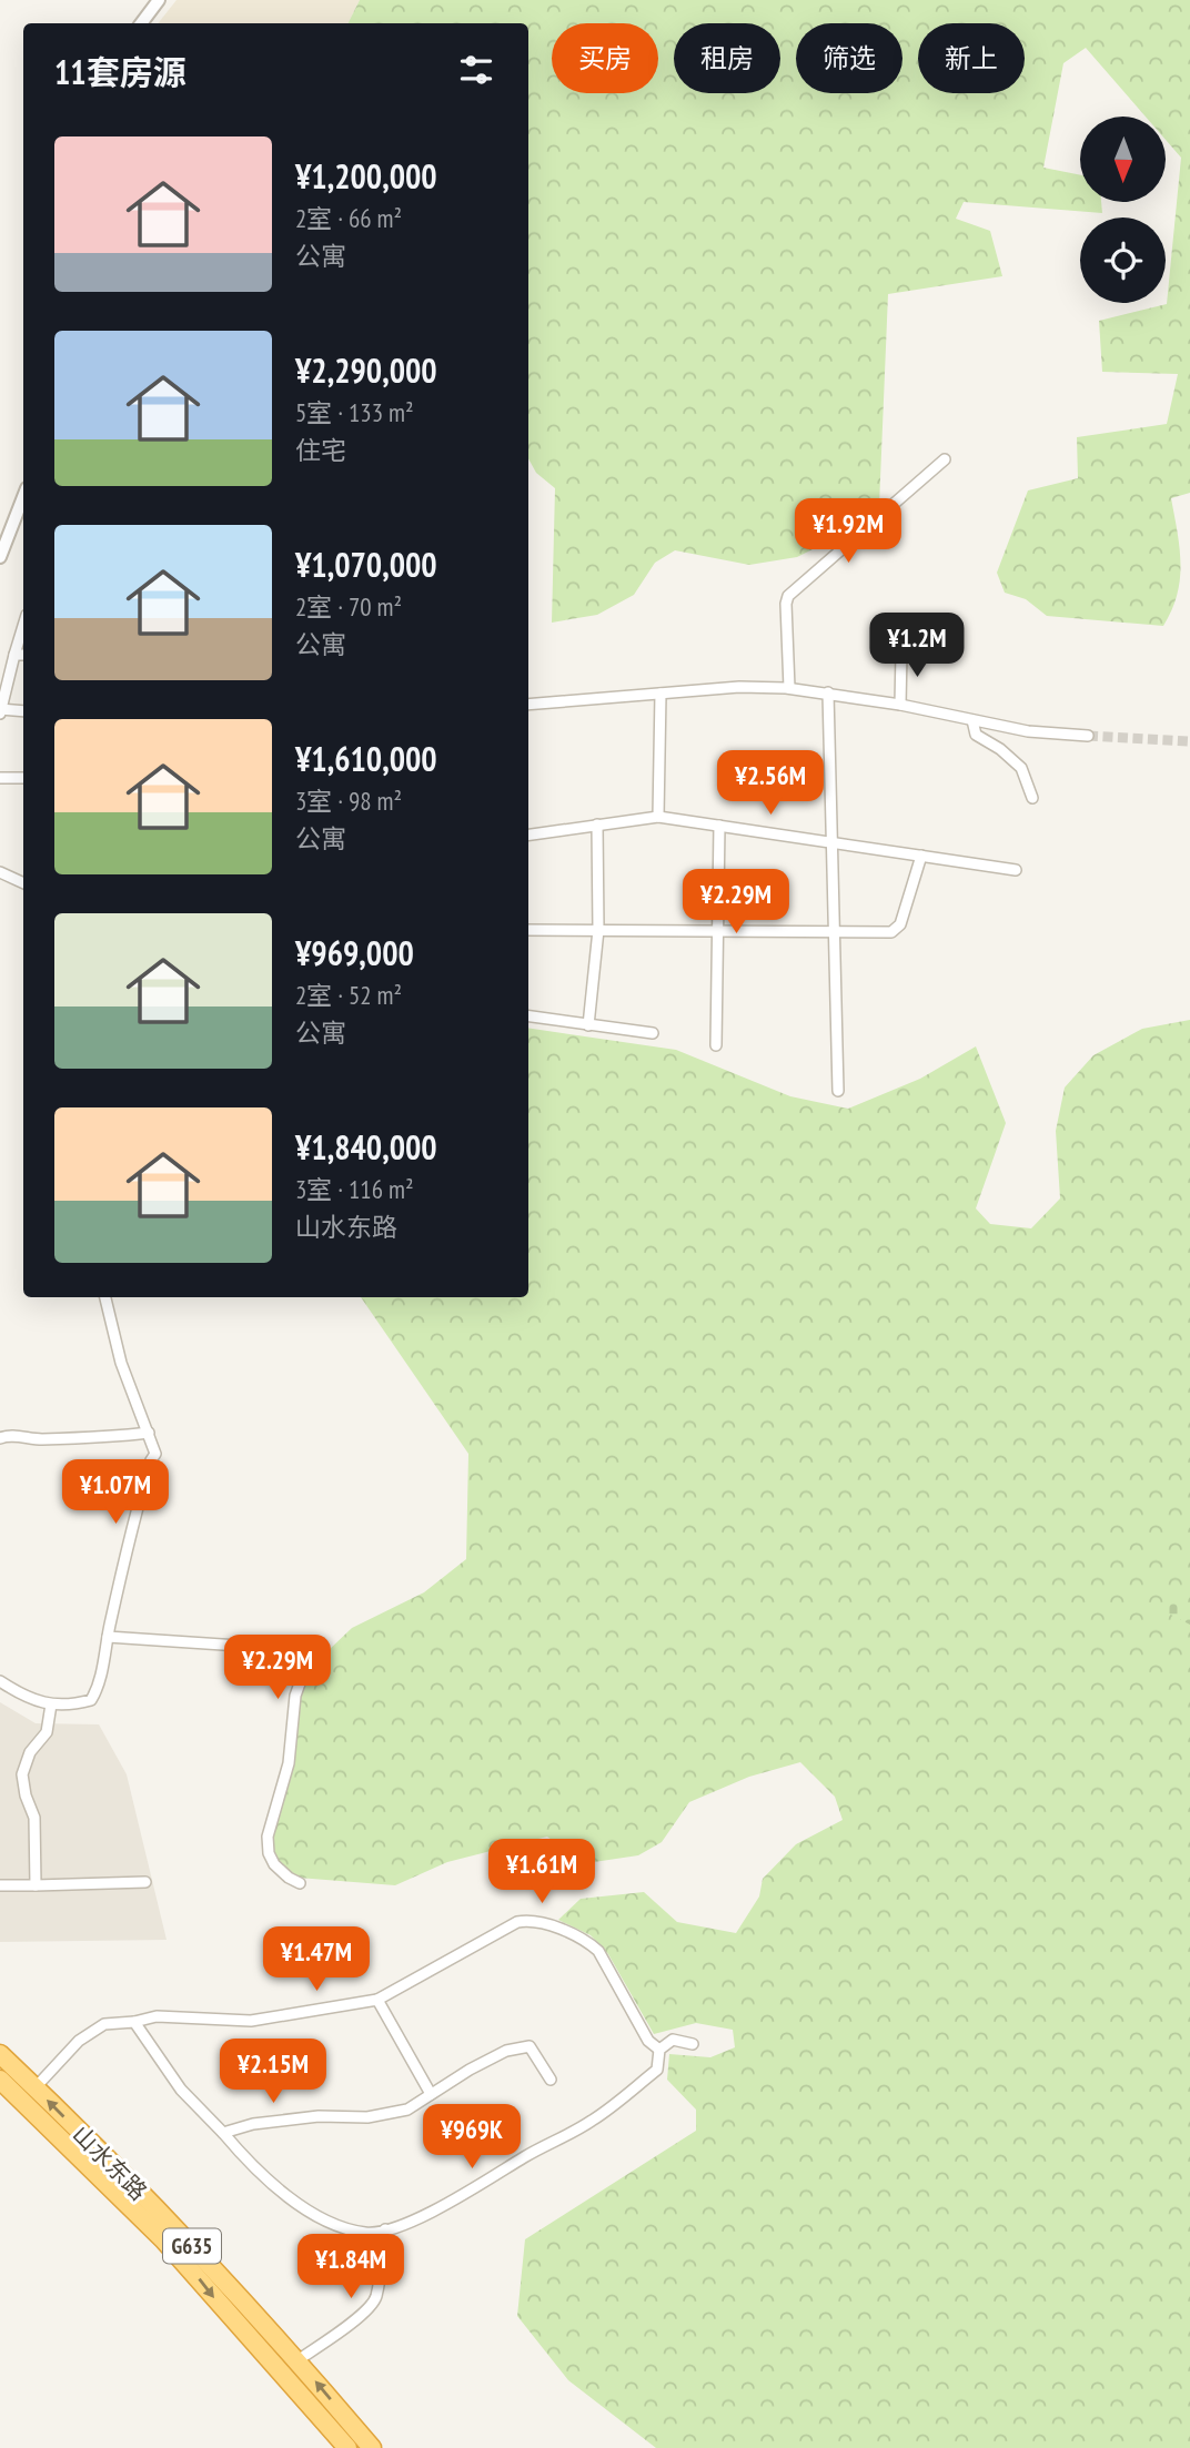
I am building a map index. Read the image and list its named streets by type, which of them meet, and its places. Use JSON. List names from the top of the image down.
{
  "streets": {
    "highway": ["山水东路", "G635"]
  },
  "north": "bottom",
  "page": {
    "chip": [
      "买房",
      "租房",
      "筛选",
      "新上"
    ],
    "heading": "11套房源",
    "list": [
      {
        "name": "¥1,200,000",
        "note": "2室 · 66 m² · 公寓"
      },
      {
        "name": "¥2,290,000",
        "note": "5室 · 133 m² · 住宅"
      },
      {
        "name": "¥1,070,000",
        "note": "2室 · 70 m² · 公寓"
      },
      {
        "name": "¥1,610,000",
        "note": "3室 · 98 m² · 公寓"
      },
      {
        "name": "¥969,000",
        "note": "2室 · 52 m² · 公寓"
      },
      {
        "name": "¥1,840,000",
        "note": "3室 · 116 m² · 山水东路"
      }
    ],
    "price": [
      "¥1.92M",
      "¥1.2M",
      "¥2.56M",
      "¥2.29M",
      "¥1.07M",
      "¥2.29M",
      "¥1.61M",
      "¥1.47M",
      "¥2.15M",
      "¥969K",
      "¥1.84M"
    ]
  }
}
